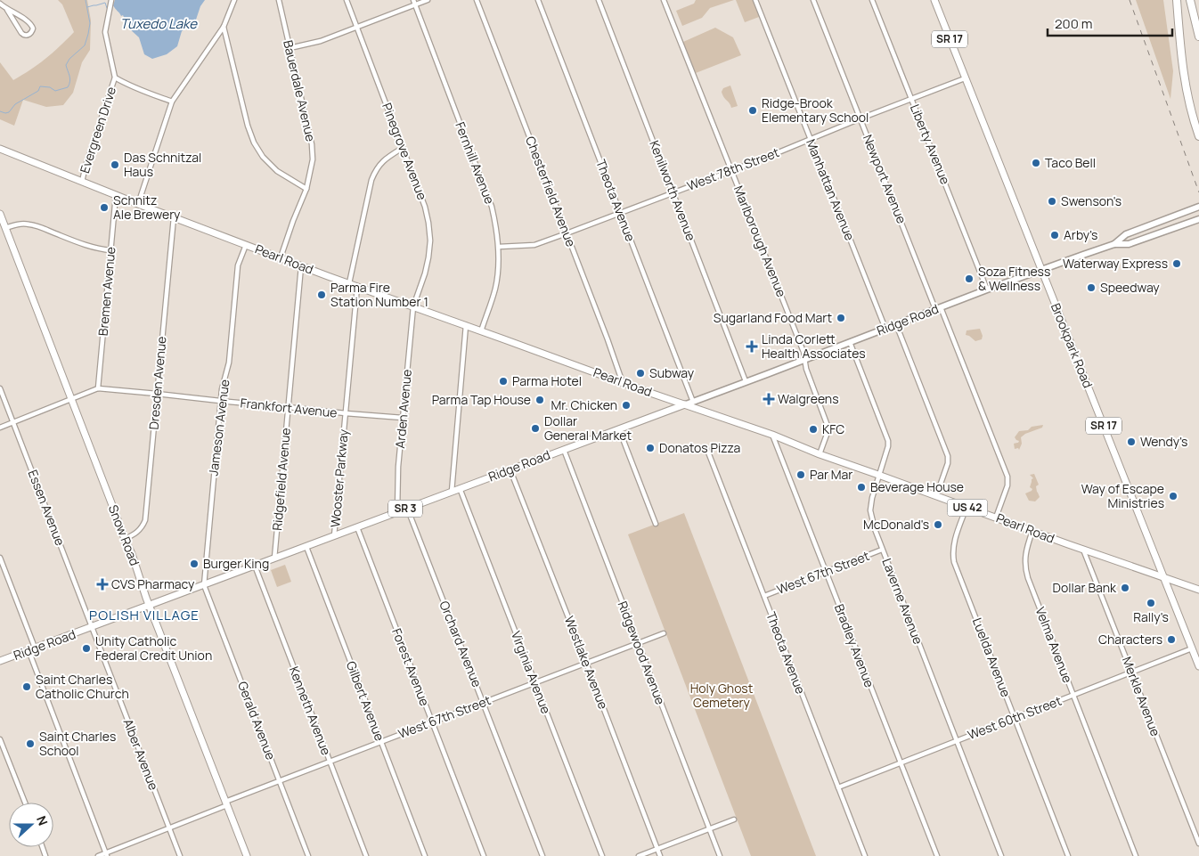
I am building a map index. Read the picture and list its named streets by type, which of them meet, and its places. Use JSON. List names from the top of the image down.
{
  "streets": {
    "main road": [
      "SR 17",
      "Pearl Road",
      "Ridge Road",
      "Brookpark Road",
      "US 42",
      "SR 3",
      "Snow Road"
    ],
    "street": [
      "Bauerdale Avenue",
      "Evergreen Drive",
      "Liberty Avenue",
      "Pinegrove Avenue",
      "Fernhill Avenue",
      "West 78th Street",
      "Newport Avenue",
      "Manhattan Avenue",
      "Kenilworth Avenue",
      "Chesterfield Avenue",
      "Theota Avenue",
      "Marlborough Avenue",
      "Bremen Avenue",
      "Dresden Avenue",
      "Frankfort Avenue",
      "Arden Avenue",
      "Jameson Avenue",
      "Wooster Parkway",
      "Ridgefield Avenue",
      "Essen Avenue",
      "West 67th Street",
      "Laverne Avenue",
      "Orchard Avenue",
      "Velma Avenue",
      "Bradley Avenue",
      "Ridgewood Avenue",
      "Luelda Avenue",
      "Westlake Avenue",
      "Forest Avenue",
      "Virginia Avenue",
      "Merkle Avenue",
      "Gilbert Avenue",
      "Kenneth Avenue",
      "West 60th Street",
      "Gerald Avenue",
      "Alber Avenue"
    ]
  },
  "crossings": [
    ["Bauerdale Avenue", "Pearl Road"],
    ["Evergreen Drive", "Pearl Road"],
    ["Liberty Avenue", "West 78th Street"],
    ["Liberty Avenue", "Ridge Road"],
    ["Pinegrove Avenue", "Pearl Road"],
    ["Pinegrove Avenue", "Arden Avenue"],
    ["Fernhill Avenue", "West 78th Street"],
    ["Fernhill Avenue", "Pearl Road"],
    ["West 78th Street", "Newport Avenue"],
    ["West 78th Street", "Manhattan Avenue"],
    ["West 78th Street", "Kenilworth Avenue"],
    ["West 78th Street", "Chesterfield Avenue"],
    ["West 78th Street", "Theota Avenue"],
    ["West 78th Street", "Marlborough Avenue"],
    ["West 78th Street", "Brookpark Road"],
    ["Newport Avenue", "Ridge Road"],
    ["Manhattan Avenue", "Ridge Road"],
    ["Kenilworth Avenue", "Ridge Road"],
    ["Chesterfield Avenue", "Pearl Road"],
    ["Theota Avenue", "Ridge Road"],
    ["Theota Avenue", "West 67th Street"],
    ["Theota Avenue", "West 60th Street"],
    ["Marlborough Avenue", "Pearl Road"],
    ["Marlborough Avenue", "Ridge Road"],
    ["Pearl Road", "Bremen Avenue"],
    ["Pearl Road", "Ridge Road"],
    ["Pearl Road", "Brookpark Road"],
    ["Pearl Road", "Dresden Avenue"],
    ["Pearl Road", "Arden Avenue"],
    ["Pearl Road", "Jameson Avenue"],
    ["Pearl Road", "Wooster Parkway"],
    ["Pearl Road", "Ridgefield Avenue"],
    ["Pearl Road", "Laverne Avenue"],
    ["Pearl Road", "Velma Avenue"],
    ["Pearl Road", "Bradley Avenue"],
    ["Pearl Road", "Luelda Avenue"],
    ["Pearl Road", "Merkle Avenue"],
    ["Bremen Avenue", "Frankfort Avenue"],
    ["Ridge Road", "Brookpark Road"],
    ["Ridge Road", "Arden Avenue"],
    ["Ridge Road", "Jameson Avenue"],
    ["Ridge Road", "Wooster Parkway"],
    ["Ridge Road", "Ridgefield Avenue"],
    ["Ridge Road", "Essen Avenue"],
    ["Ridge Road", "Snow Road"],
    ["Ridge Road", "Laverne Avenue"],
    ["Ridge Road", "Orchard Avenue"],
    ["Ridge Road", "Ridgewood Avenue"],
    ["Ridge Road", "Westlake Avenue"],
    ["Ridge Road", "Forest Avenue"],
    ["Ridge Road", "Virginia Avenue"],
    ["Ridge Road", "Gilbert Avenue"],
    ["Ridge Road", "Kenneth Avenue"],
    ["Ridge Road", "Gerald Avenue"],
    ["Ridge Road", "Alber Avenue"],
    ["Brookpark Road", "West 60th Street"],
    ["Dresden Avenue", "Frankfort Avenue"],
    ["Dresden Avenue", "Snow Road"],
    ["Frankfort Avenue", "Arden Avenue"],
    ["Frankfort Avenue", "Jameson Avenue"],
    ["Frankfort Avenue", "Wooster Parkway"],
    ["Frankfort Avenue", "Ridgefield Avenue"],
    ["Frankfort Avenue", "Essen Avenue"],
    ["Frankfort Avenue", "Snow Road"],
    ["Jameson Avenue", "Gerald Avenue"],
    ["Essen Avenue", "Alber Avenue"],
    ["Snow Road", "West 67th Street"],
    ["West 67th Street", "Laverne Avenue"],
    ["West 67th Street", "Orchard Avenue"],
    ["West 67th Street", "Bradley Avenue"],
    ["West 67th Street", "Ridgewood Avenue"],
    ["West 67th Street", "Westlake Avenue"],
    ["West 67th Street", "Forest Avenue"],
    ["West 67th Street", "Virginia Avenue"],
    ["West 67th Street", "Gilbert Avenue"],
    ["West 67th Street", "Kenneth Avenue"],
    ["West 67th Street", "Gerald Avenue"],
    ["West 67th Street", "Alber Avenue"],
    ["Laverne Avenue", "West 60th Street"],
    ["Velma Avenue", "West 60th Street"],
    ["Bradley Avenue", "West 60th Street"],
    ["Luelda Avenue", "West 60th Street"],
    ["Merkle Avenue", "West 60th Street"]
  ],
  "districts": ["POLISH VILLAGE"],
  "water": ["Tuxedo Lake"],
  "parks": ["Holy Ghost Cemetery"],
  "places": {
    "other": [
      "Ridge-Brook Elementary School",
      "Taco Bell",
      "Das Schnitzal Haus",
      "Swenson's",
      "Schnitz Ale Brewery",
      "Arby's",
      "Waterway Express",
      "Soza Fitness & Wellness",
      "Speedway",
      "Parma Fire Station Number 1",
      "Sugarland Food Mart",
      "Subway",
      "Parma Hotel",
      "Parma Tap House",
      "Mr. Chicken",
      "Dollar General Market",
      "KFC",
      "Wendy's",
      "Donatos Pizza",
      "Par Mar",
      "Beverage House",
      "Way of Escape Ministries",
      "McDonald's",
      "Burger King",
      "Dollar Bank",
      "Rally's",
      "Characters",
      "Unity Catholic Federal Credit Union",
      "Saint Charles Catholic Church",
      "Saint Charles School"
    ],
    "health": ["Linda Corlett Health Associates", "Walgreens", "CVS Pharmacy"]
  },
  "scale_bar": "200 m",
  "north": "right"
}
